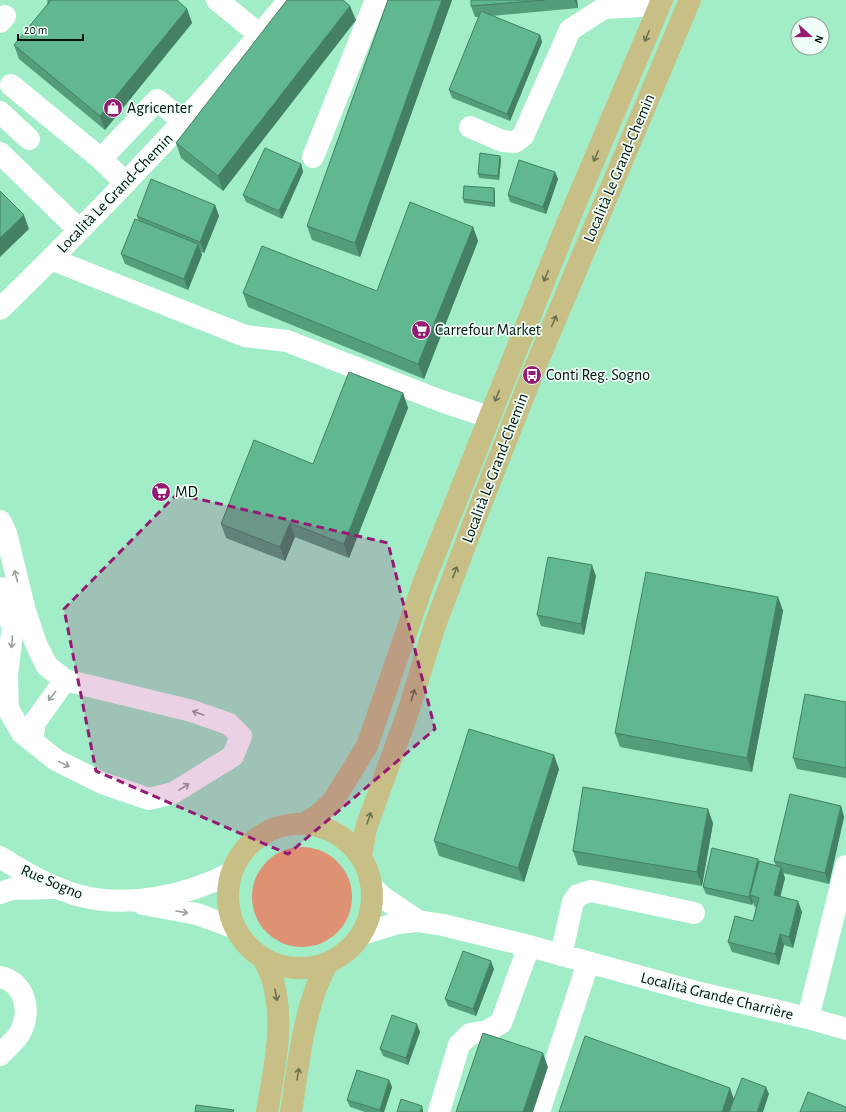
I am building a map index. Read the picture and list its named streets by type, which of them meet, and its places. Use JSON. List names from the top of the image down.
{
  "streets": {
    "main road": ["Località Le Grand-Chemin"],
    "street": ["Rue Sogno", "Località Grande Charrière"]
  },
  "crossings": [
    ["Località Le Grand-Chemin", "Rue Sogno"],
    ["Località Le Grand-Chemin", "Località Grande Charrière"]
  ],
  "places": {
    "shop": ["Agricenter"],
    "supermarket": ["Carrefour Market", "MD"],
    "bus stop": ["Conti Reg. Sogno"]
  },
  "scale_bar": "20 m",
  "north": "right"
}
